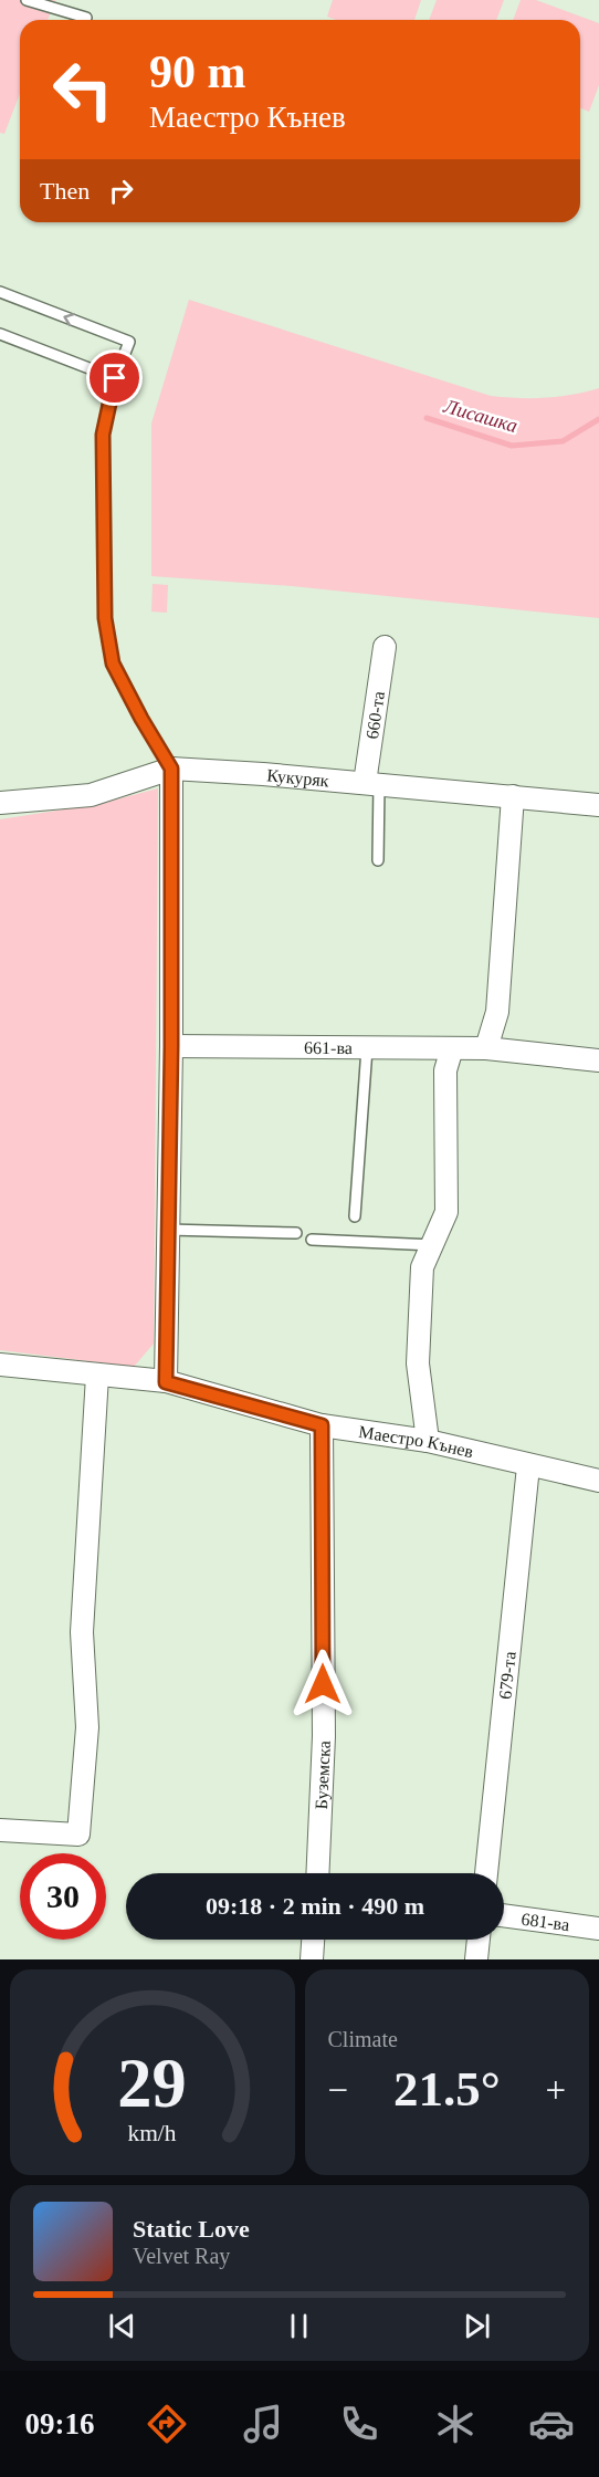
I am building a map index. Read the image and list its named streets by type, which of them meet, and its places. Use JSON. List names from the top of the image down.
{
  "streets": {
    "street": [
      "660-та",
      "Кукуряк",
      "661-ва",
      "Маестро Кънев",
      "679-та",
      "Буземска",
      "681-ва"
    ]
  },
  "crossings": [
    ["660-та", "Кукуряк"],
    ["Маестро Кънев", "679-та"],
    ["Маестро Кънев", "Буземска"]
  ],
  "water": ["Лисашка"],
  "page": {
    "turn": ["90 m", "Маестро Кънев"],
    "then": "Then",
    "limit": "30",
    "trip": "09:18 · 2 min · 490 m",
    "tile": "Climate",
    "heat": ["−", "21.5°", "+"],
    "song": ["Static Love", "Velvet Ray"],
    "tabs": "09:16",
    "gauge": ["29", "km/h"]
  }
}
